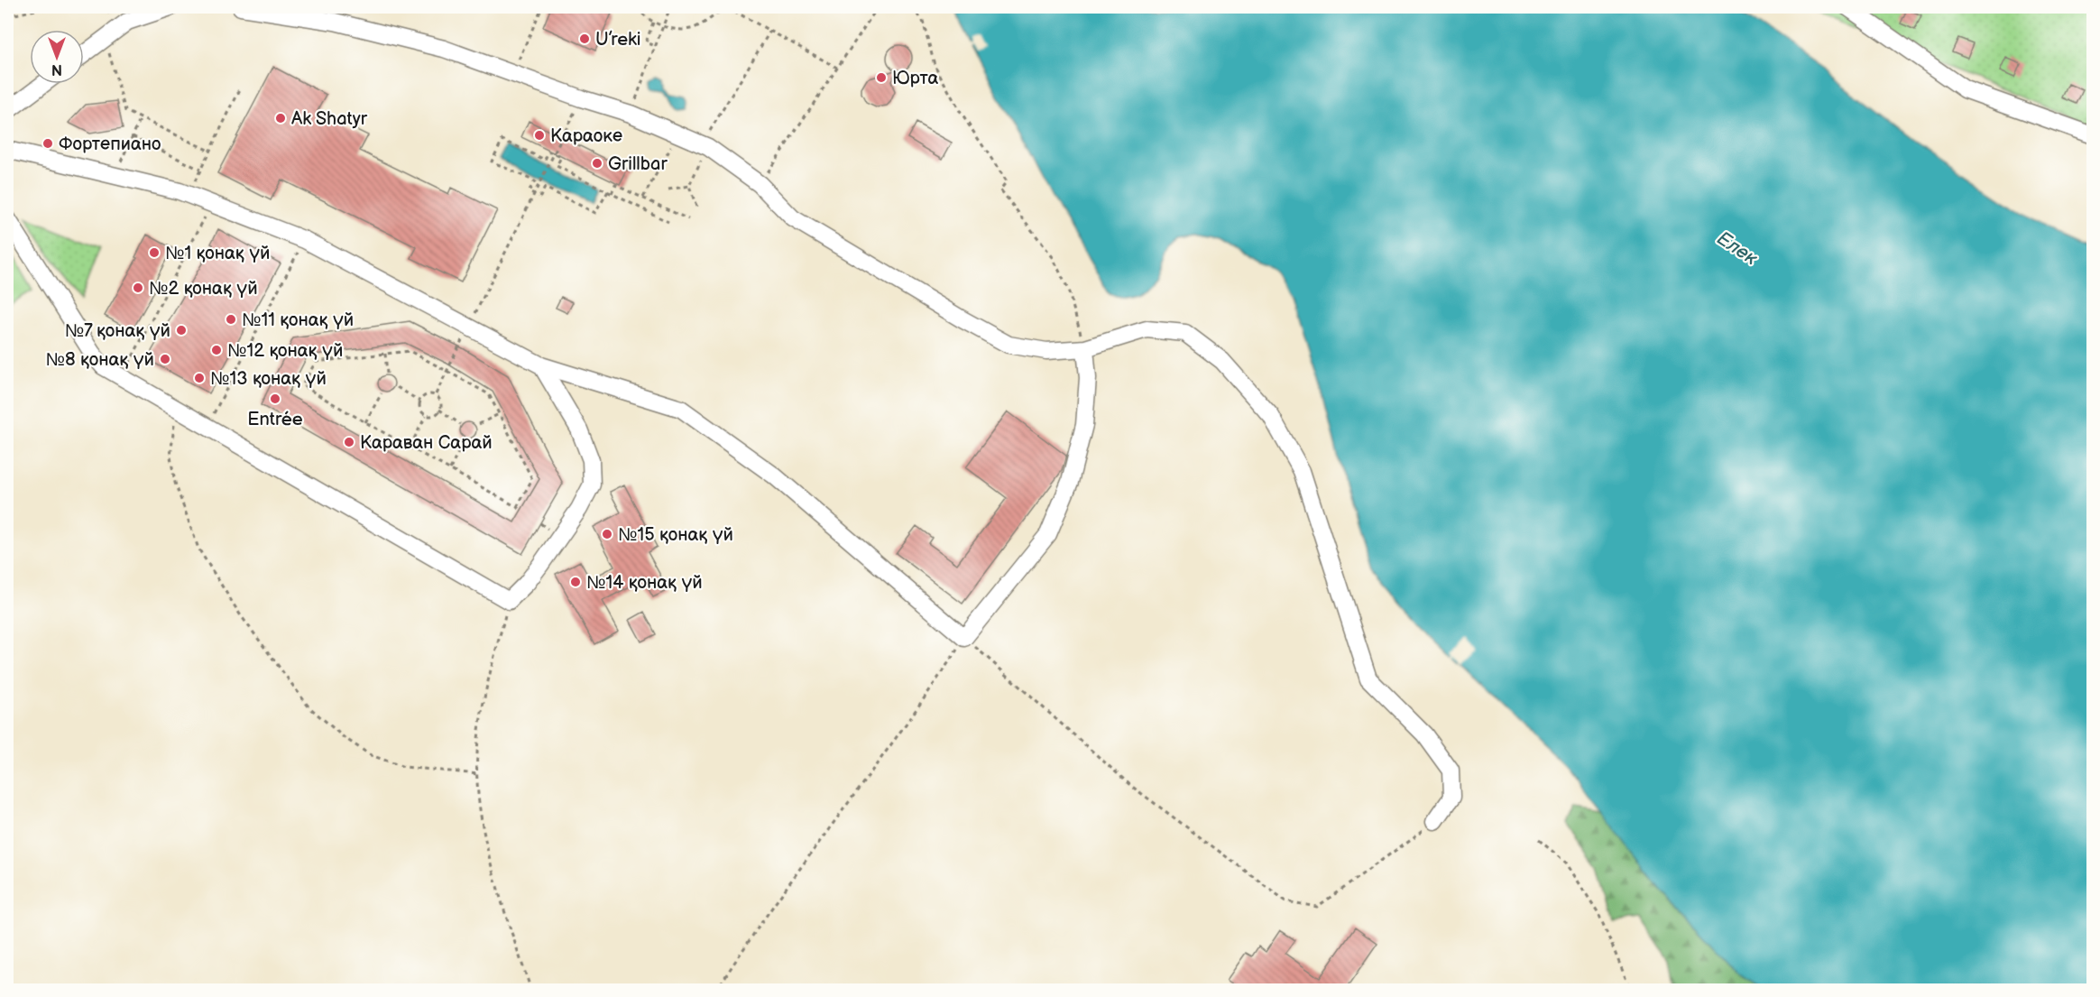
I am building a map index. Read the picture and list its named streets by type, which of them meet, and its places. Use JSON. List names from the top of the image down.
{
  "water": ["Елек"],
  "places": [
    "U’reki",
    "Юрта",
    "Ak Shatyr",
    "Караоке",
    "Фортепиано",
    "Grillbar",
    "№1 қонақ үй",
    "№2 қонақ үй",
    "№11 қонақ үй",
    "№7 қонақ үй",
    "№12 қонақ үй",
    "№8 қонақ үй",
    "№13 қонақ үй",
    "Entrée",
    "Караван Сарай",
    "№15 қонақ үй",
    "№14 қонақ үй"
  ],
  "north": "bottom"
}
